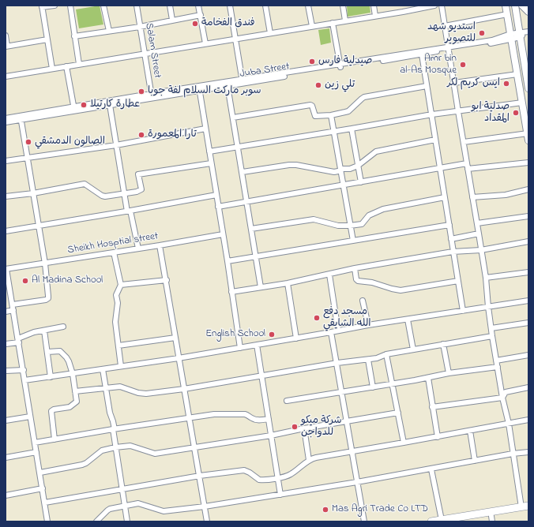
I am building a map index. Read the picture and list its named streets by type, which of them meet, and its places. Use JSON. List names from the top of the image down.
{
  "streets": {
    "street": ["Salam Street", "Juba Street", "Sheikh Hosptial street"]
  },
  "crossings": [
    ["Salam Street", "Juba Street"]
  ],
  "places": [
    "فندق الفخامة",
    "استديو شهد للتصوير",
    "صيدلية فارس",
    "Amr bin al-As Mosque",
    "ايس كريم لكر",
    "تلي زين",
    "سوبر ماركت السلام لفة جوبا",
    "عطارة كارتيلا",
    "صدلية ابو المقداد",
    "تارا المعمورة",
    "الصالون الدمشقي",
    "Al Madina School",
    "مسجد دفع الله الشايقي",
    "English School",
    "شركة ميكو للدواجن",
    "Mas Agri Trade Co LTD"
  ]
}
